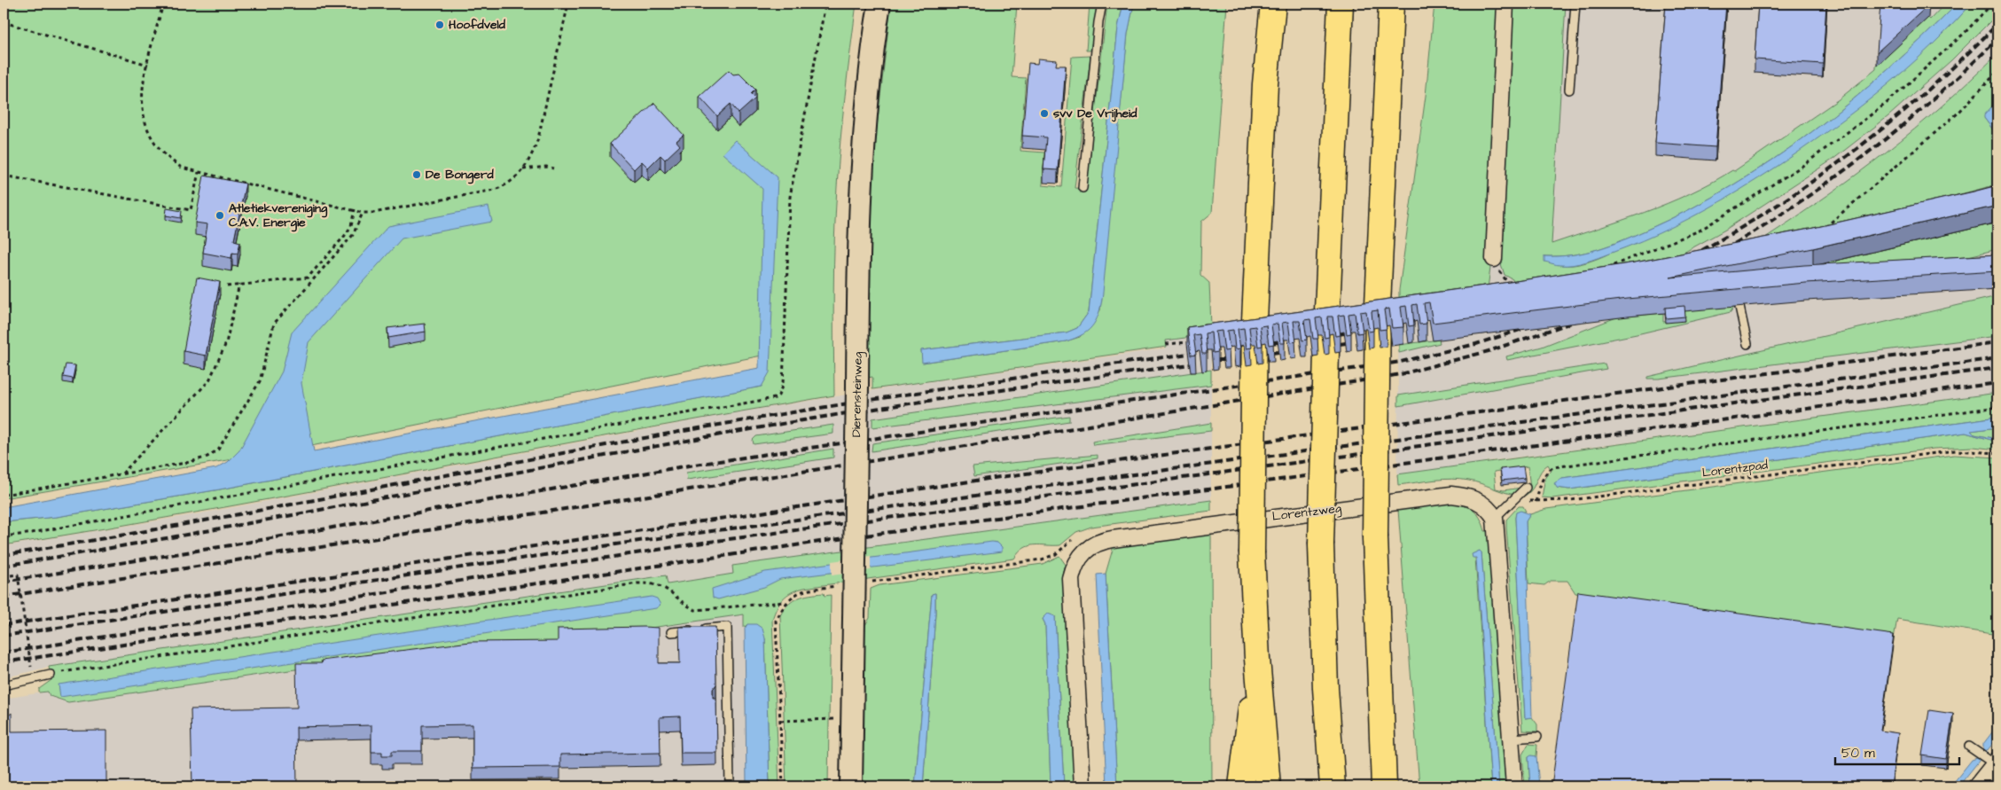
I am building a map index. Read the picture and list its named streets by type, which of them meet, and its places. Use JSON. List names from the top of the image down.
{
  "streets": {
    "main road": ["Dierensteinweg"],
    "street": ["Lorentzweg"],
    "path": ["Lorentzpad"]
  },
  "places": [
    "Hoofdveld",
    "svv De Vrijheid",
    "De Bongerd",
    "Atletiekvereniging C.A.V. Energie"
  ],
  "scale_bar": "50 m"
}
